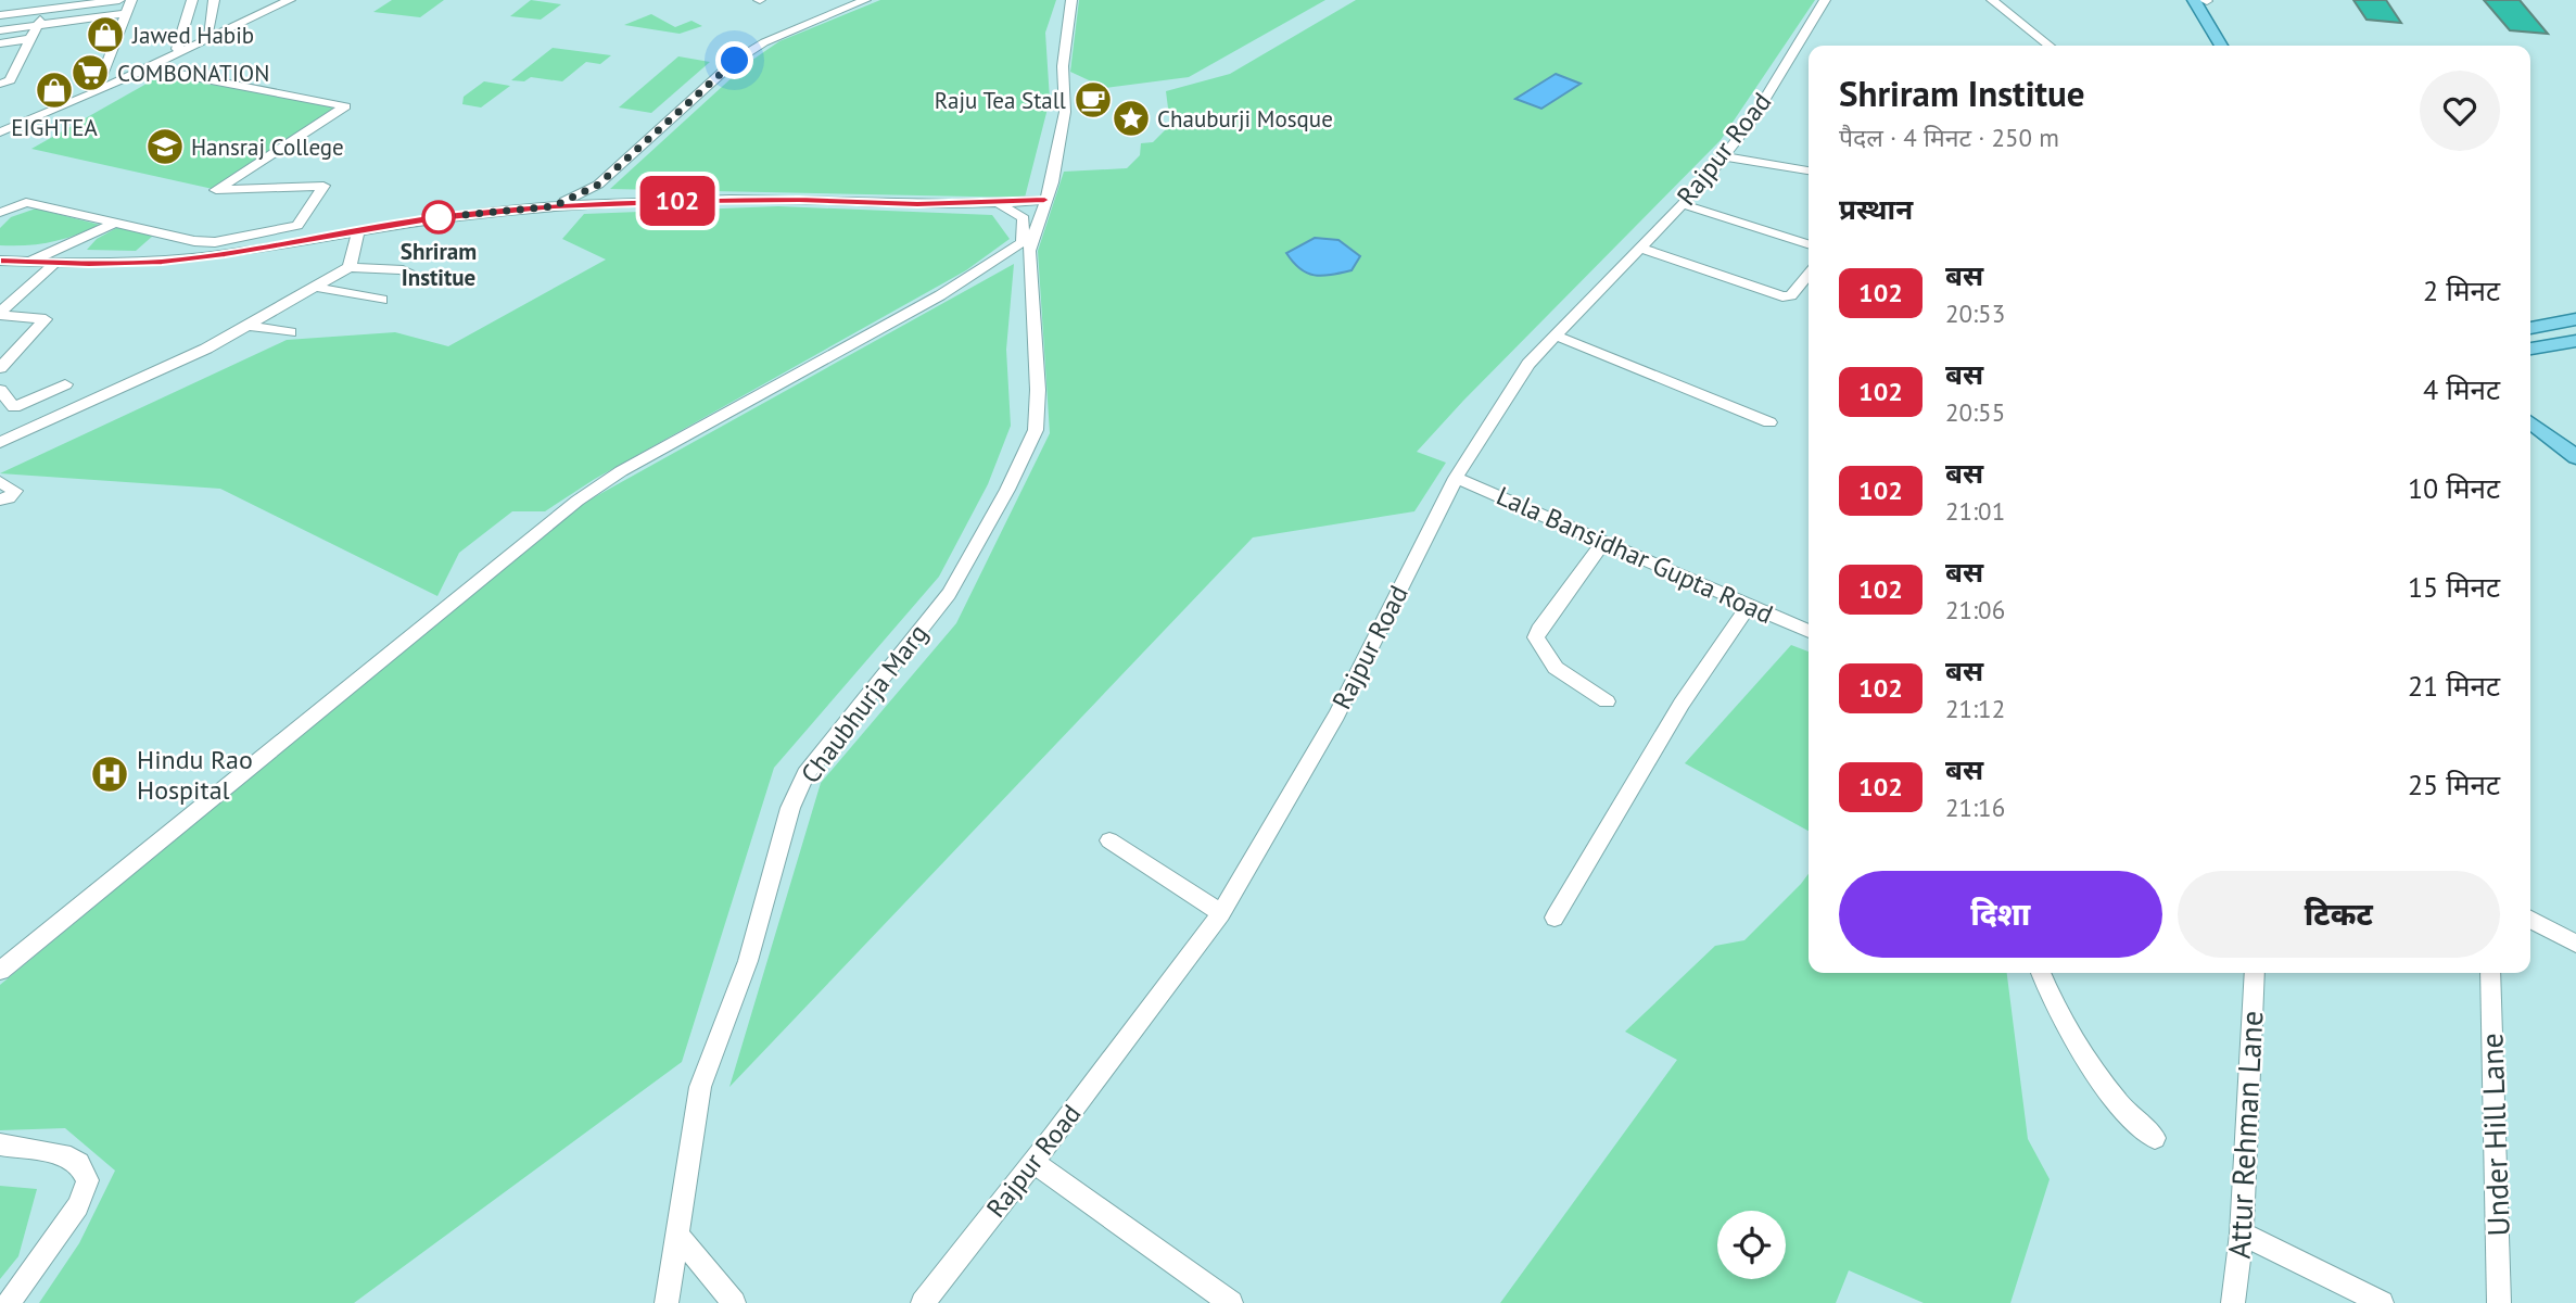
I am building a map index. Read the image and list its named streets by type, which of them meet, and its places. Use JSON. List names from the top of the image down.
{
  "streets": {
    "street": [
      "Rajpur Road",
      "Lala Bansidhar Gupta Road",
      "Chaubhurja Marg",
      "Attur Rehman Lane",
      "Under Hill Lane"
    ]
  },
  "crossings": [
    ["Rajpur Road", "Lala Bansidhar Gupta Road"]
  ],
  "places": {
    "shop": ["Jawed Habib", "EIGHTEA"],
    "supermarket": ["COMBONATION"],
    "cafe": ["Raju Tea Stall"],
    "place": ["Chauburji Mosque"],
    "school or university": ["Hansraj College"],
    "other": ["Shriram Institue"],
    "hospital": ["Hindu Rao Hospital"]
  },
  "lines": ["bus line 102"],
  "page": {
    "on_map": "102",
    "heading": [
      ["Shriram Institue", "पैदल · 4 मिनट · 250 m"],
      "प्रस्थान"
    ],
    "list": [
      {
        "mark": "102",
        "name": "बस",
        "note": "20:53",
        "value": "2 मिनट"
      },
      {
        "mark": "102",
        "name": "बस",
        "note": "20:55",
        "value": "4 मिनट"
      },
      {
        "mark": "102",
        "name": "बस",
        "note": "21:01",
        "value": "10 मिनट"
      },
      {
        "mark": "102",
        "name": "बस",
        "note": "21:06",
        "value": "15 मिनट"
      },
      {
        "mark": "102",
        "name": "बस",
        "note": "21:12",
        "value": "21 मिनट"
      },
      {
        "mark": "102",
        "name": "बस",
        "note": "21:16",
        "value": "25 मिनट"
      }
    ],
    "buttons": ["दिशा", "टिकट"]
  }
}
